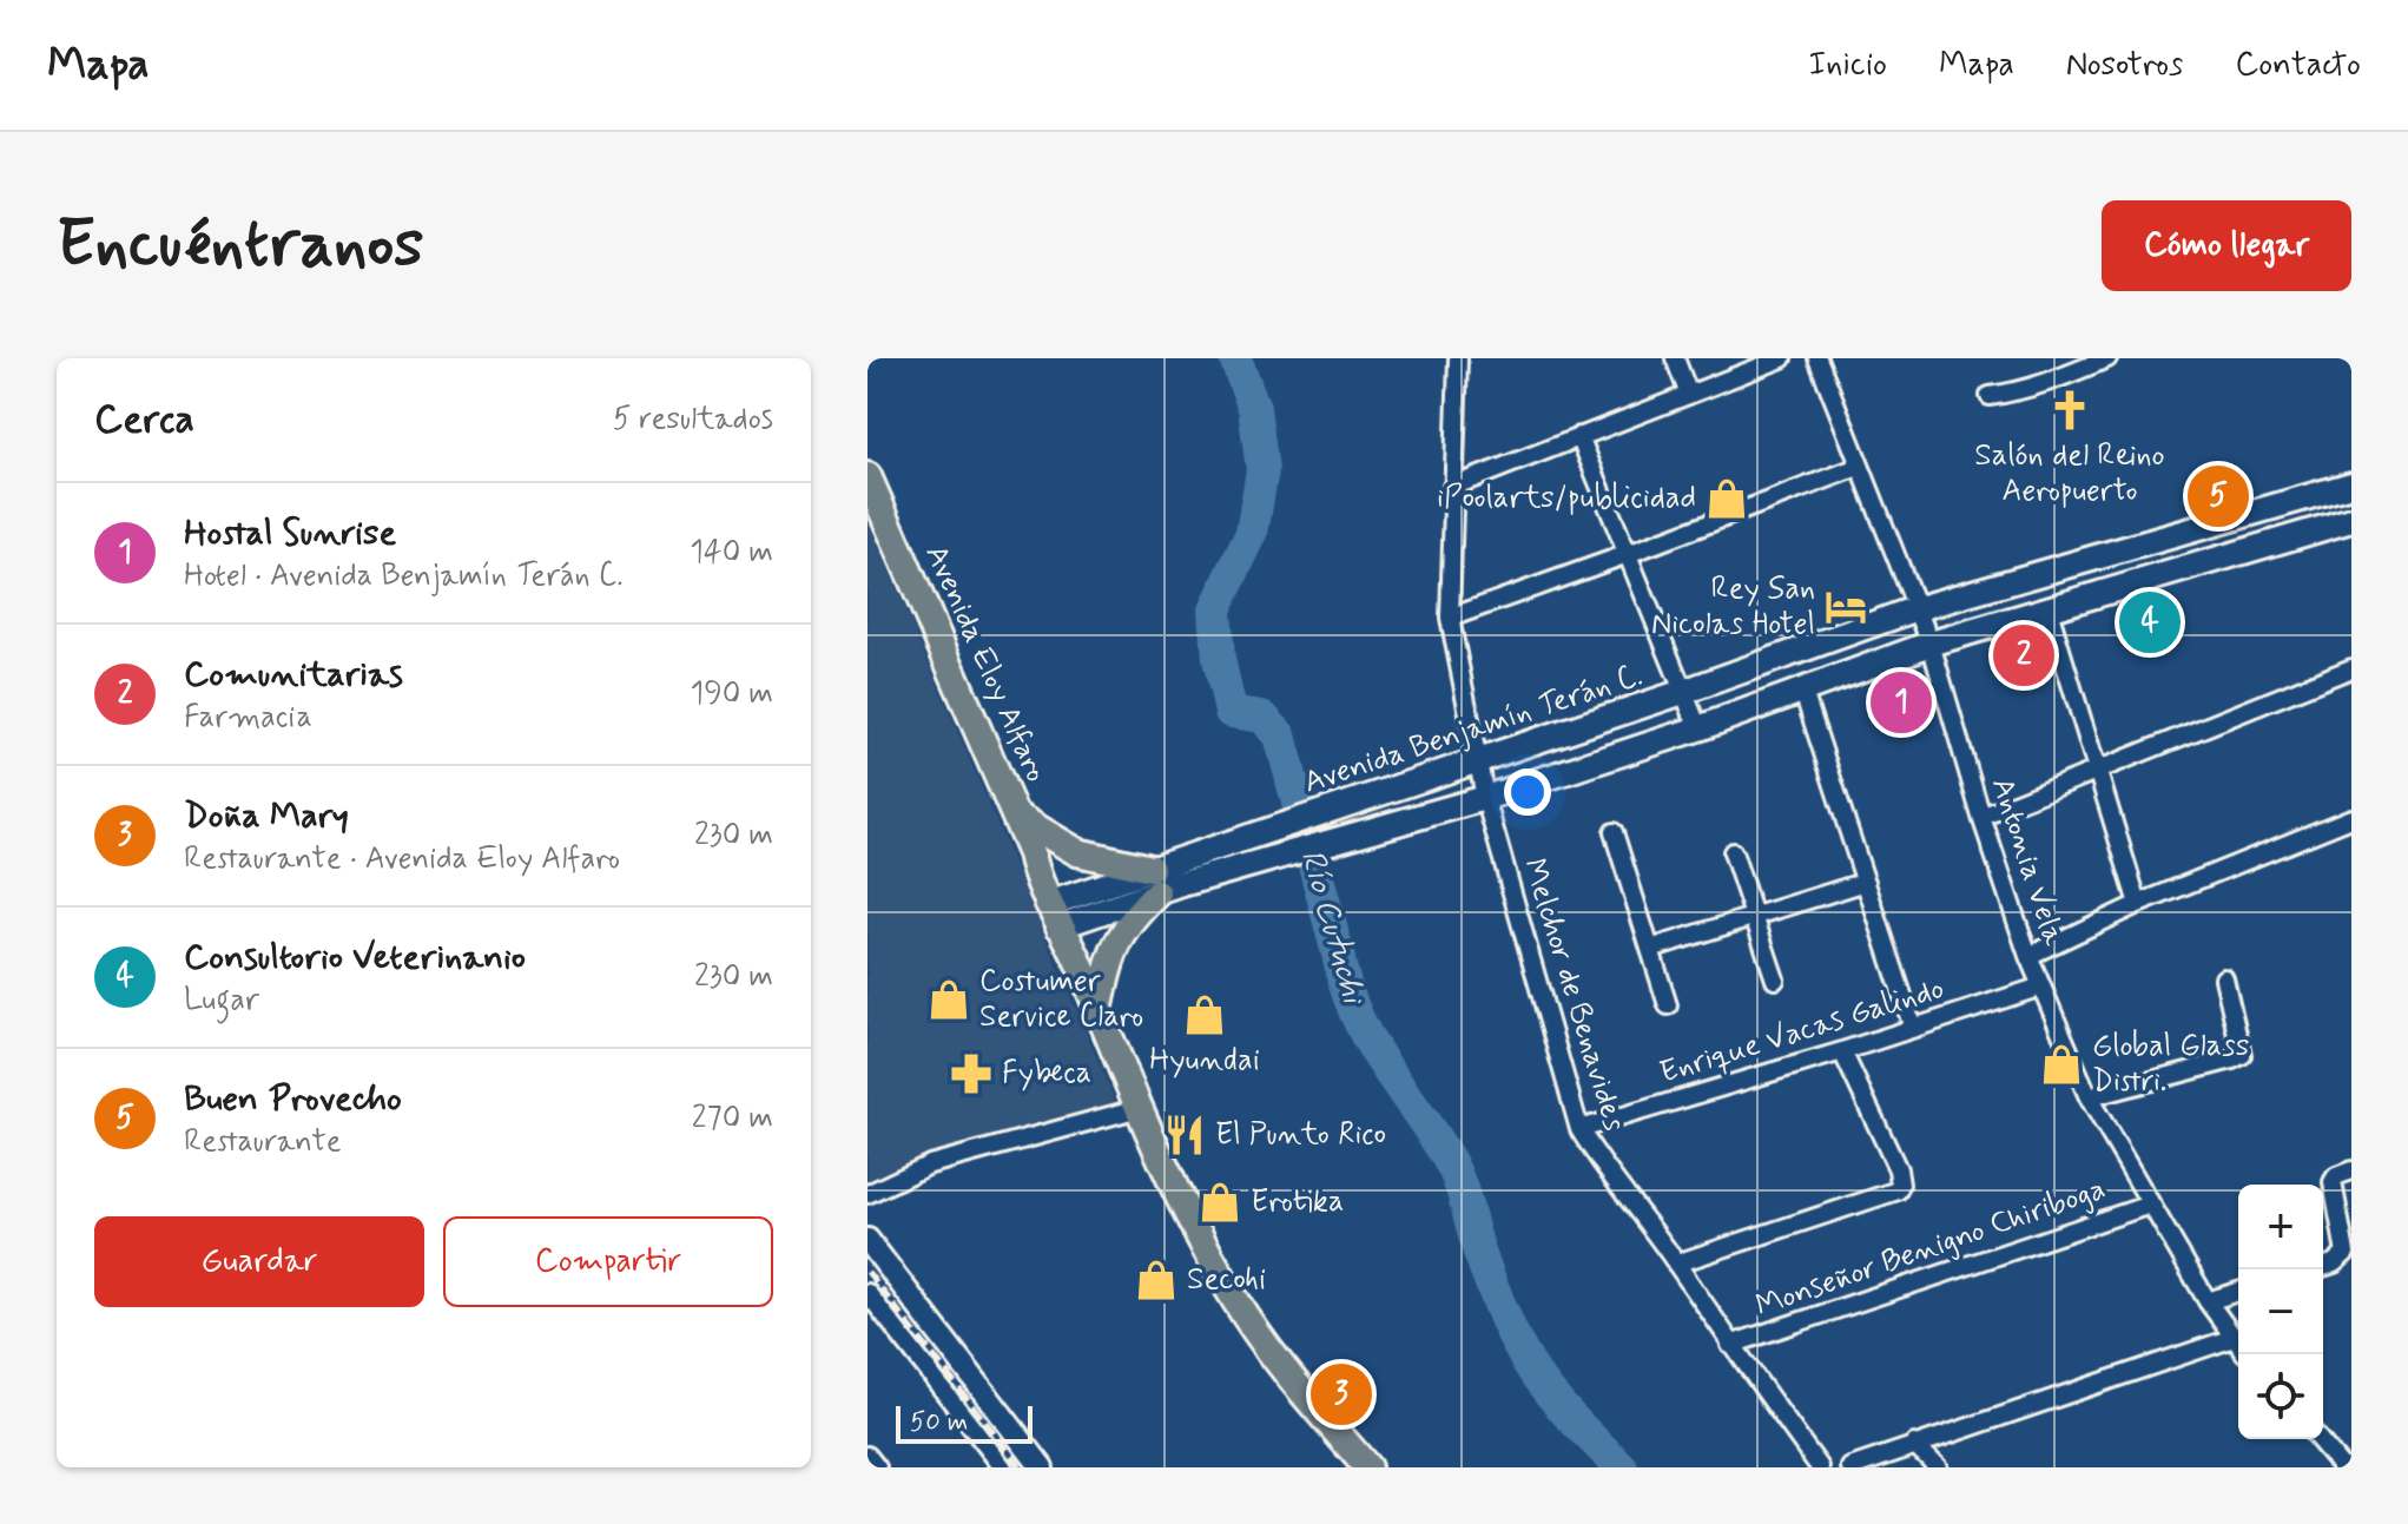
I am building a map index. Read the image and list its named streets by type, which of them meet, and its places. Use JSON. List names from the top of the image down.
{
  "streets": {
    "main road": ["Avenida Eloy Alfaro", "Avenida Benjamín Terán C."],
    "street": [
      "Antonia Vela",
      "Melchor de Benavides",
      "Enrique Vacas Galindo",
      "Monseñor Benigno Chiriboga"
    ]
  },
  "crossings": [
    ["Avenida Eloy Alfaro", "Avenida Benjamín Terán C."],
    ["Avenida Benjamín Terán C.", "Antonia Vela"],
    ["Avenida Benjamín Terán C.", "Melchor de Benavides"],
    ["Antonia Vela", "Enrique Vacas Galindo"],
    ["Antonia Vela", "Monseñor Benigno Chiriboga"],
    ["Melchor de Benavides", "Enrique Vacas Galindo"],
    ["Melchor de Benavides", "Monseñor Benigno Chiriboga"]
  ],
  "water": ["Río Cutuchi"],
  "places": {
    "church": ["Salón del Reino Aeropuerto"],
    "shop": [
      "iPoolarts/publicidad",
      "Costumer Service Claro",
      "Hyundai",
      "Global Glass Distri.",
      "Erotika",
      "Secohi"
    ],
    "hotel": ["Rey San Nicolas Hotel"],
    "pharmacy": ["Fybeca"],
    "restaurant": ["El Punto Rico"]
  },
  "scale_bar": "50 m",
  "page": {
    "header": "Mapa",
    "nav": [
      "Inicio",
      "Mapa",
      "Nosotros",
      "Contacto"
    ],
    "buttons": [
      "Cómo llegar",
      ["Guardar", "Compartir"]
    ],
    "title": "Encuéntranos",
    "heading": ["Cerca", "5 resultados"],
    "pins": [
      "5",
      "4",
      "2",
      "1",
      "3"
    ],
    "list": [
      {
        "mark": "1",
        "name": "Hostal Sunrise",
        "note": "Hotel · Avenida Benjamín Terán C.",
        "value": "140 m"
      },
      {
        "mark": "2",
        "name": "Comunitarias",
        "note": "Farmacia",
        "value": "190 m"
      },
      {
        "mark": "3",
        "name": "Doña Mary",
        "note": "Restaurante · Avenida Eloy Alfaro",
        "value": "230 m"
      },
      {
        "mark": "4",
        "name": "Consultorio Veterinanio",
        "note": "Lugar",
        "value": "230 m"
      },
      {
        "mark": "5",
        "name": "Buen Provecho",
        "note": "Restaurante",
        "value": "270 m"
      }
    ],
    "map_buttons": ["+", "−"],
    "scale": "50 m"
  }
}
